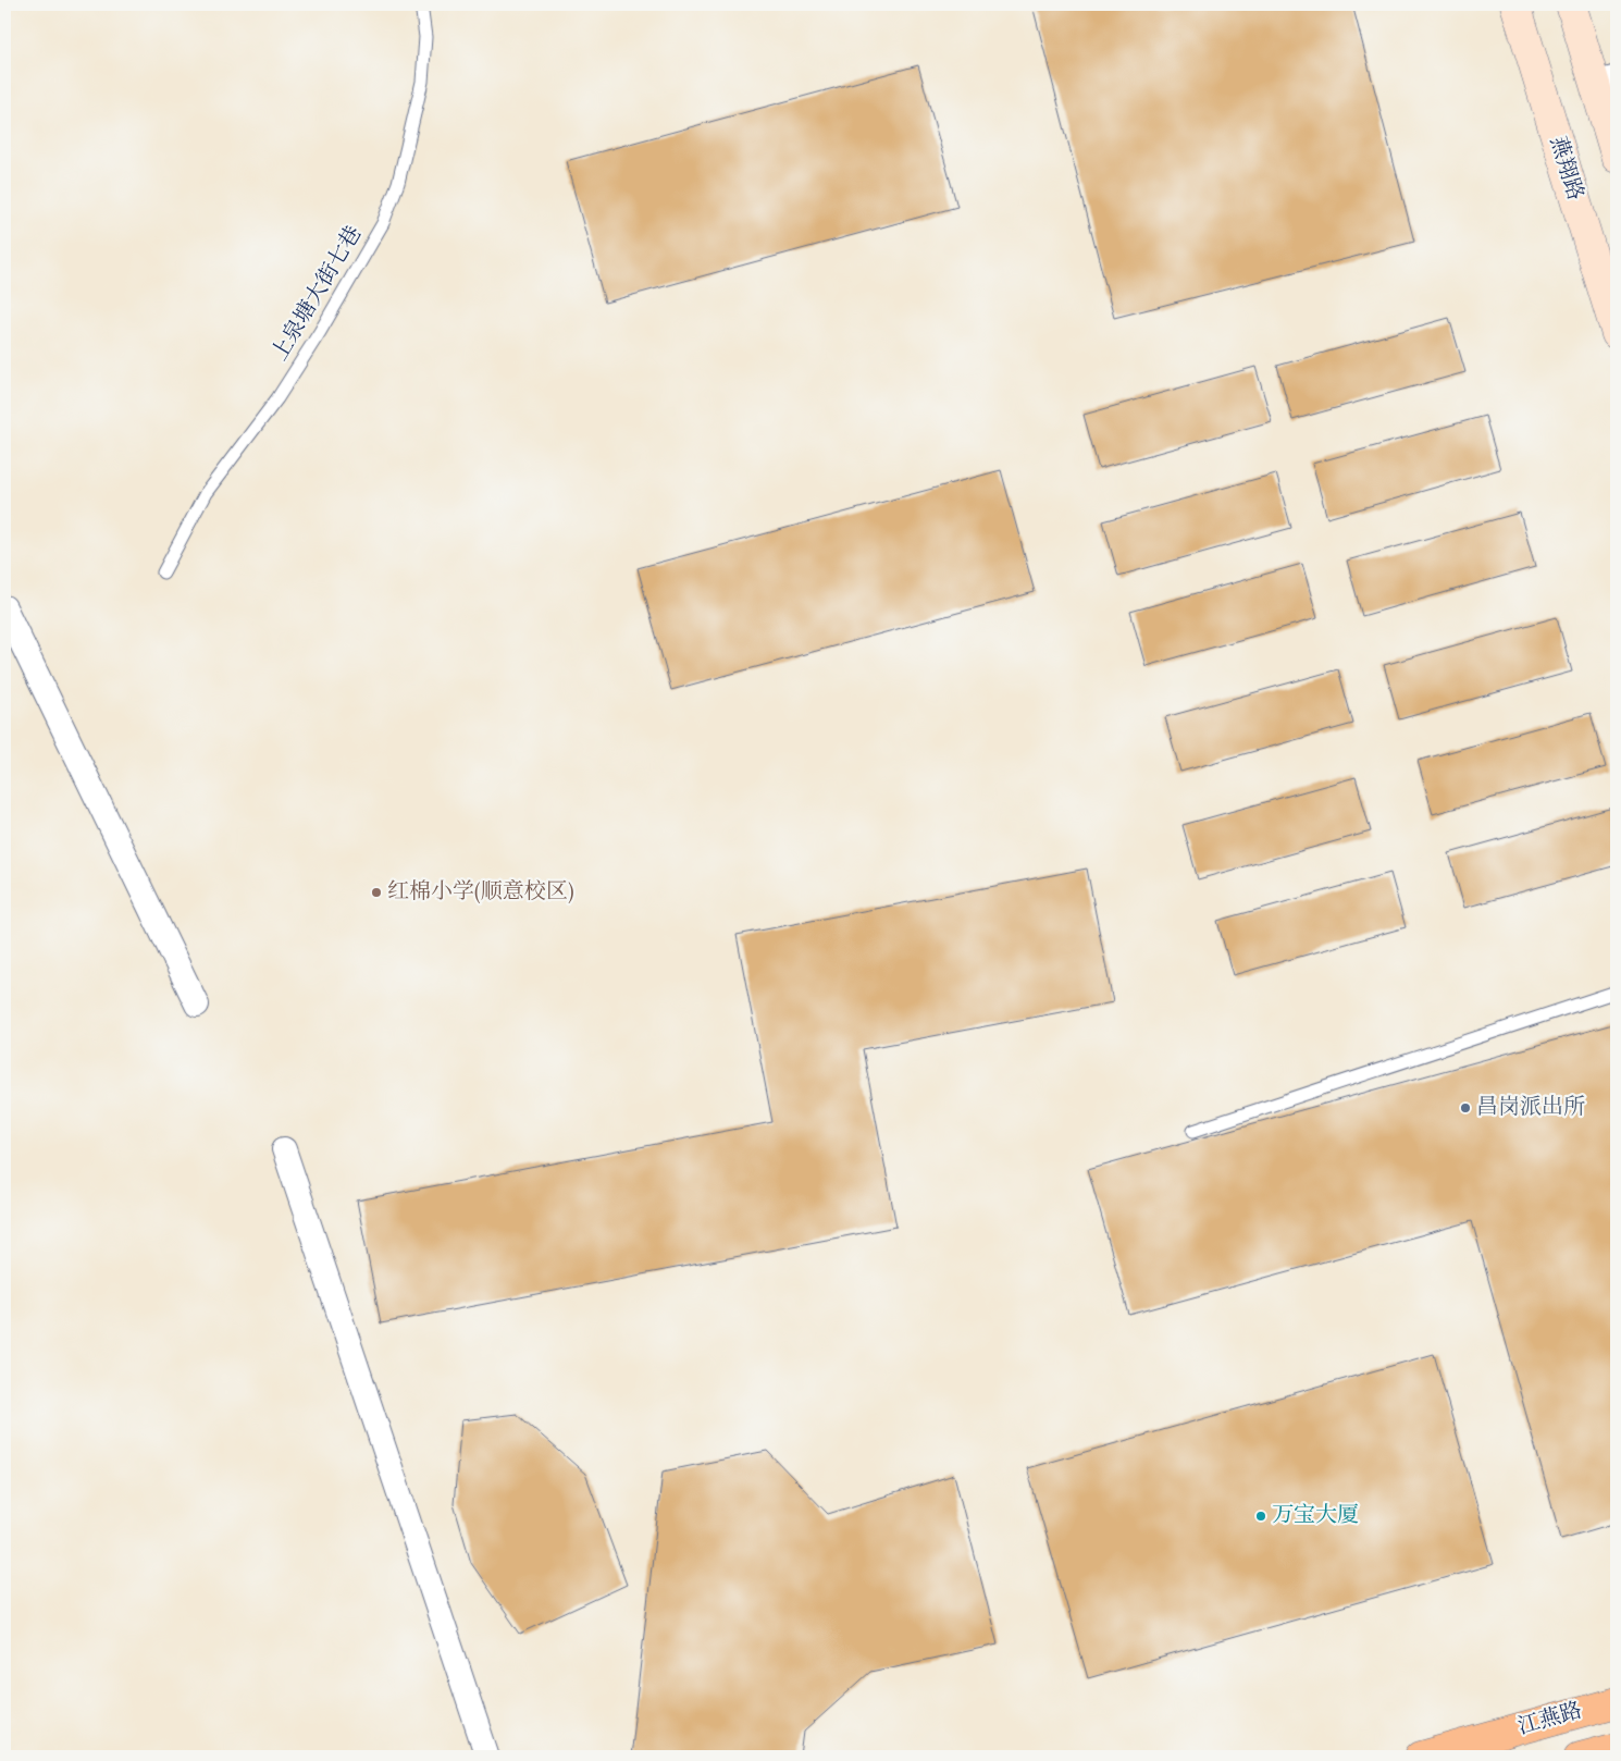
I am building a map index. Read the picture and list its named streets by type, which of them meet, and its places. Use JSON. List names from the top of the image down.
{
  "streets": {
    "main road": ["燕翔路", "江燕路"],
    "lane": ["上泉塘大街七巷"]
  },
  "places": ["红棉小学(顺意校区)", "昌岗派出所", "万宝大厦"]
}
